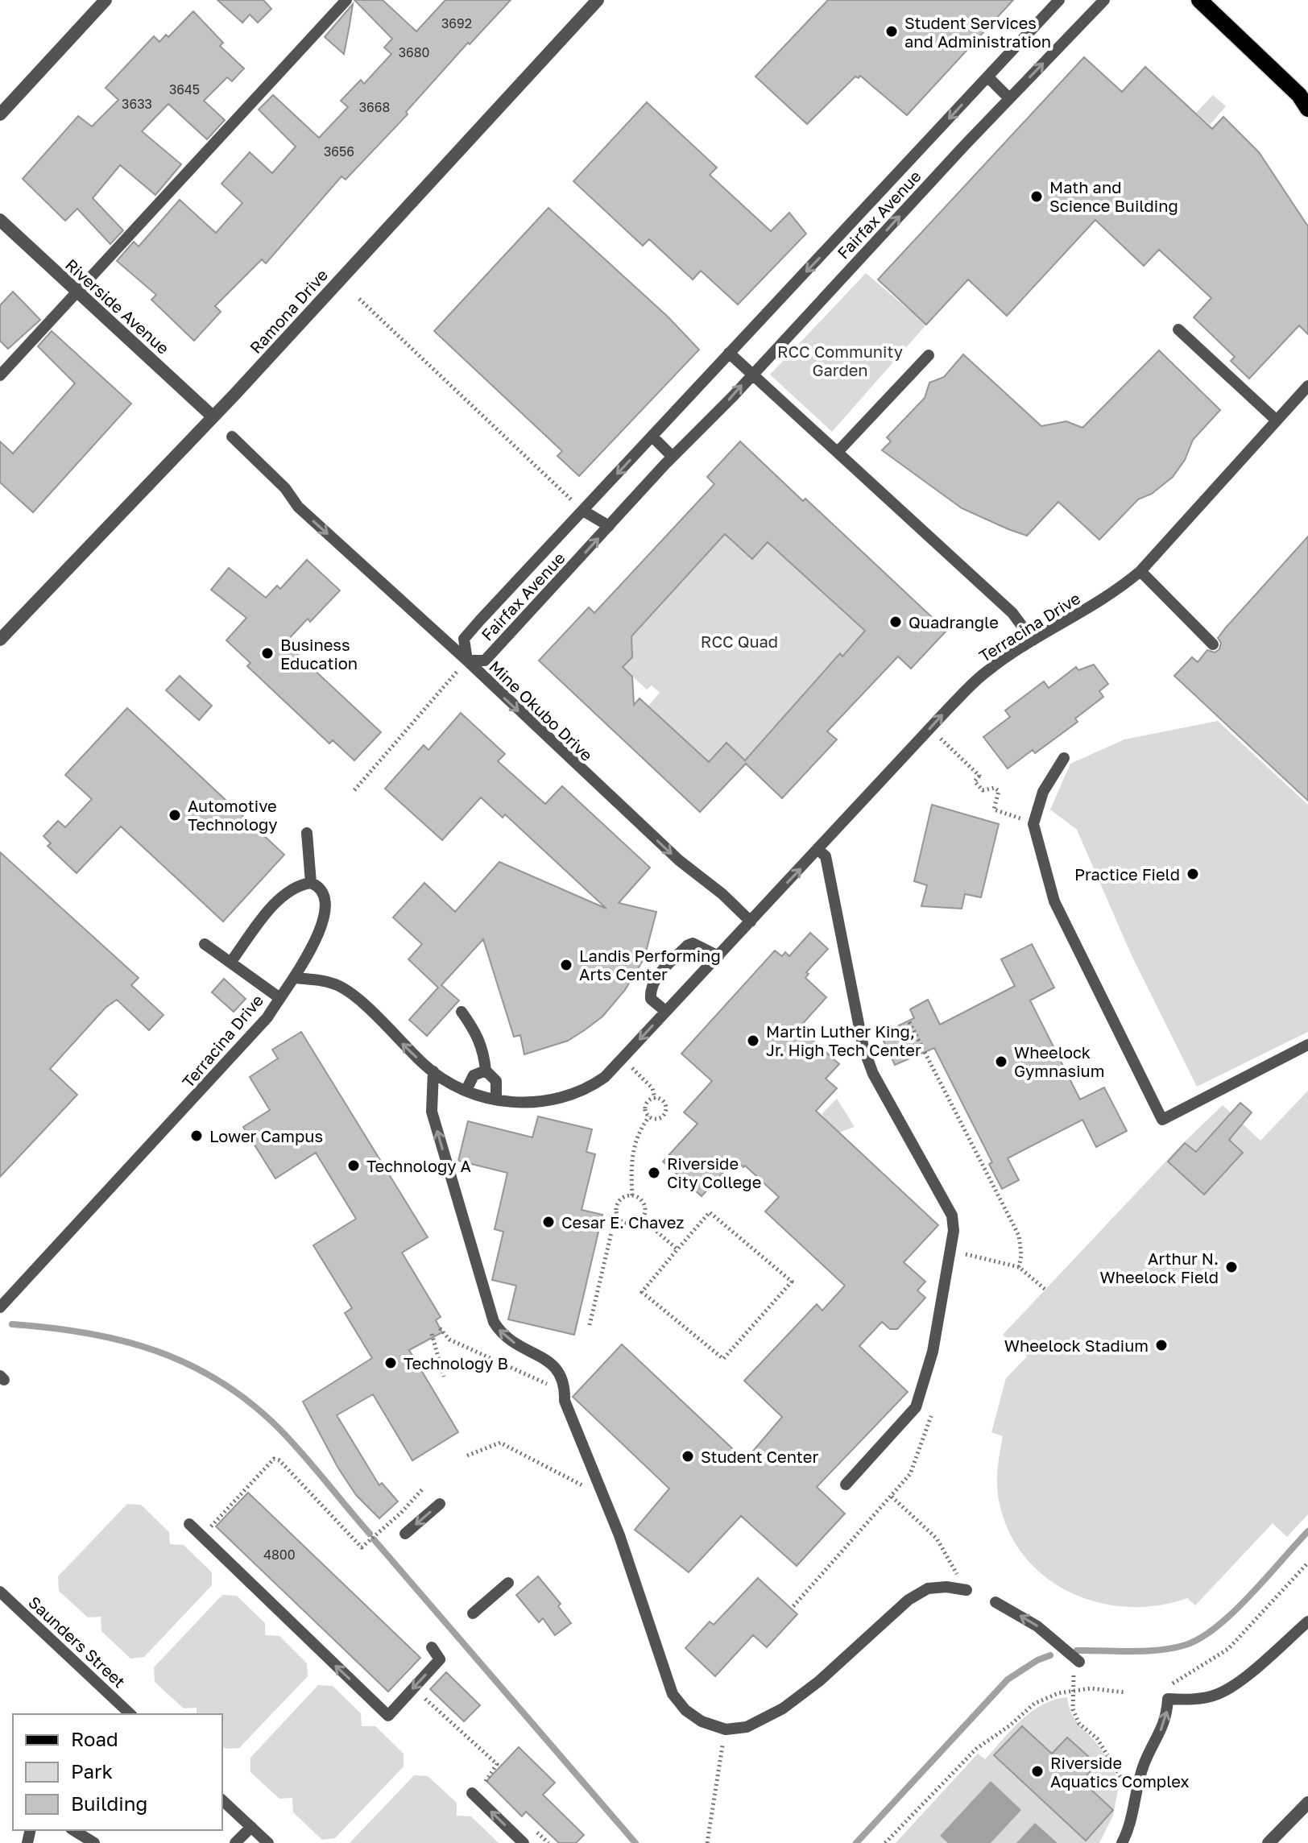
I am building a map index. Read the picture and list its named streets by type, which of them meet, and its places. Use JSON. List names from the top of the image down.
{
  "streets": {
    "street": ["Riverside Avenue", "Ramona Drive"],
    "lane": [
      "Fairfax Avenue",
      "Terracina Drive",
      "Mine Okubo Drive",
      "Saunders Street"
    ]
  },
  "crossings": [
    ["Fairfax Avenue", "Mine Okubo Drive"],
    ["Riverside Avenue", "Ramona Drive"],
    ["Terracina Drive", "Mine Okubo Drive"]
  ],
  "one_way": ["Mine Okubo Drive"],
  "parks": ["RCC Community Garden", "RCC Quad"],
  "places": [
    "Student Services and Administration",
    "Math and Science Building",
    "Quadrangle",
    "Business Education",
    "Automotive Technology",
    "Practice Field",
    "Landis Performing Arts Center",
    "Martin Luther King, Jr. High Tech Center",
    "Wheelock Gymnasium",
    "Lower Campus",
    "Technology A",
    "Riverside City College",
    "Cesar E. Chavez",
    "Arthur N. Wheelock Field",
    "Wheelock Stadium",
    "Technology B",
    "Student Center",
    "Riverside Aquatics Complex"
  ],
  "house_numbers": [
    "3692",
    "3680",
    "3645",
    "3633",
    "3668",
    "3656",
    "4800"
  ],
  "legend": ["Road", "Park", "Building"]
}
